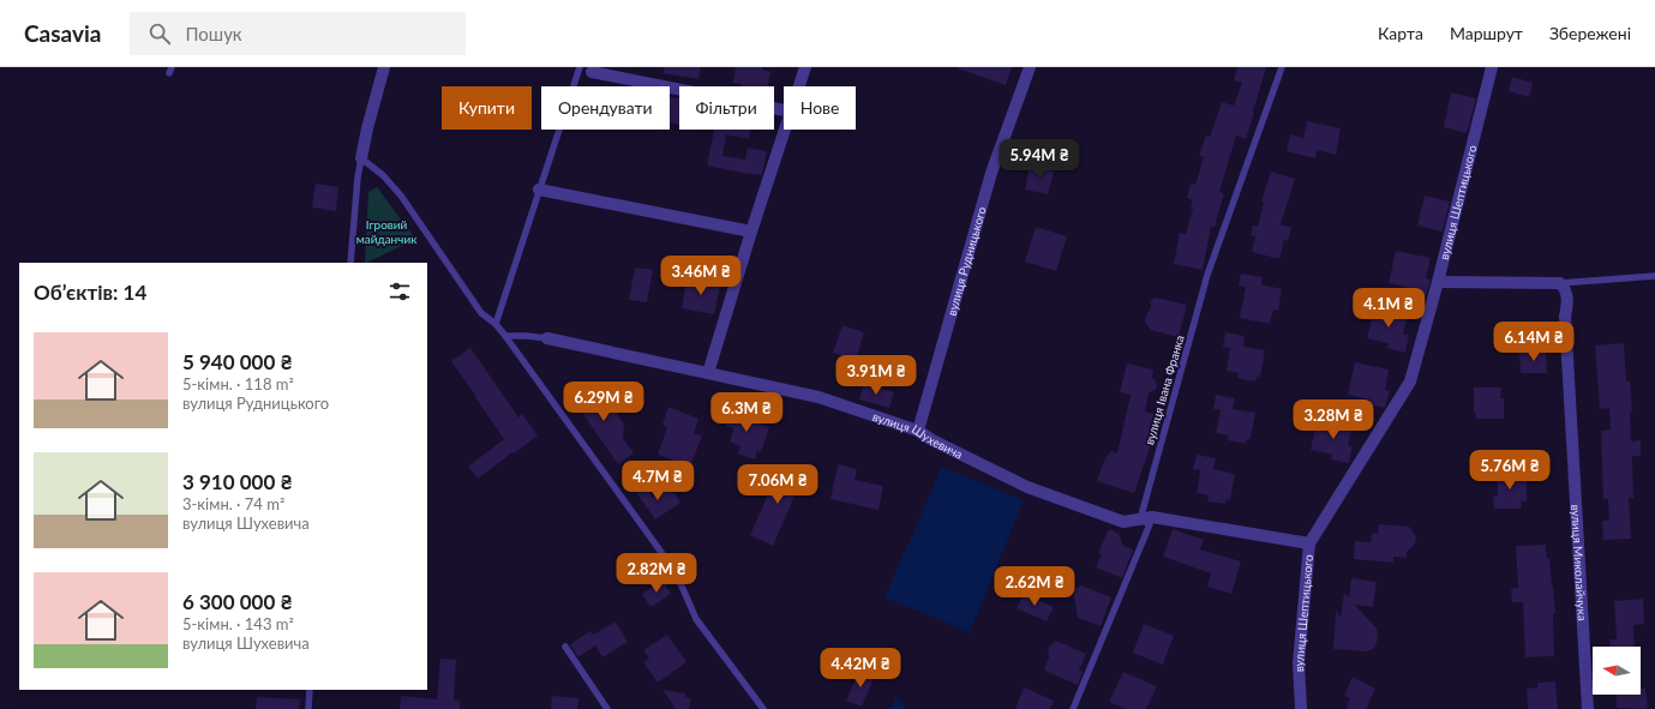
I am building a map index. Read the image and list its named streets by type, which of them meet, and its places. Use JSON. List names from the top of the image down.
{
  "streets": {
    "street": [
      "вулиця Шептицького",
      "вулиця Рудницького",
      "вулиця Шухевича",
      "вулиця Миколайчука"
    ],
    "lane": ["вулиця Івана Франка"]
  },
  "crossings": [
    ["вулиця Шептицького", "вулиця Шухевича"],
    ["вулиця Рудницького", "вулиця Шухевича"],
    ["вулиця Івана Франка", "вулиця Шухевича"]
  ],
  "parks": ["Ігровий майданчик"],
  "north": "left",
  "page": {
    "header": "Casavia",
    "search": "Пошук",
    "nav": ["Карта", "Маршрут", "Збережені"],
    "chip": [
      "Купити",
      "Орендувати",
      "Фільтри",
      "Нове"
    ],
    "price": [
      "5.94M ₴",
      "3.46M ₴",
      "4.1M ₴",
      "6.14M ₴",
      "3.91M ₴",
      "6.29M ₴",
      "6.3M ₴",
      "3.28M ₴",
      "5.76M ₴",
      "4.7M ₴",
      "7.06M ₴",
      "2.82M ₴",
      "2.62M ₴",
      "4.42M ₴"
    ],
    "heading": "Об’єктів: 14",
    "list": [
      {
        "name": "5 940 000 ₴",
        "note": "5-кімн. · 118 m² · вулиця Рудницького"
      },
      {
        "name": "3 910 000 ₴",
        "note": "3-кімн. · 74 m² · вулиця Шухевича"
      },
      {
        "name": "6 300 000 ₴",
        "note": "5-кімн. · 143 m² · вулиця Шухевича"
      }
    ]
  }
}
